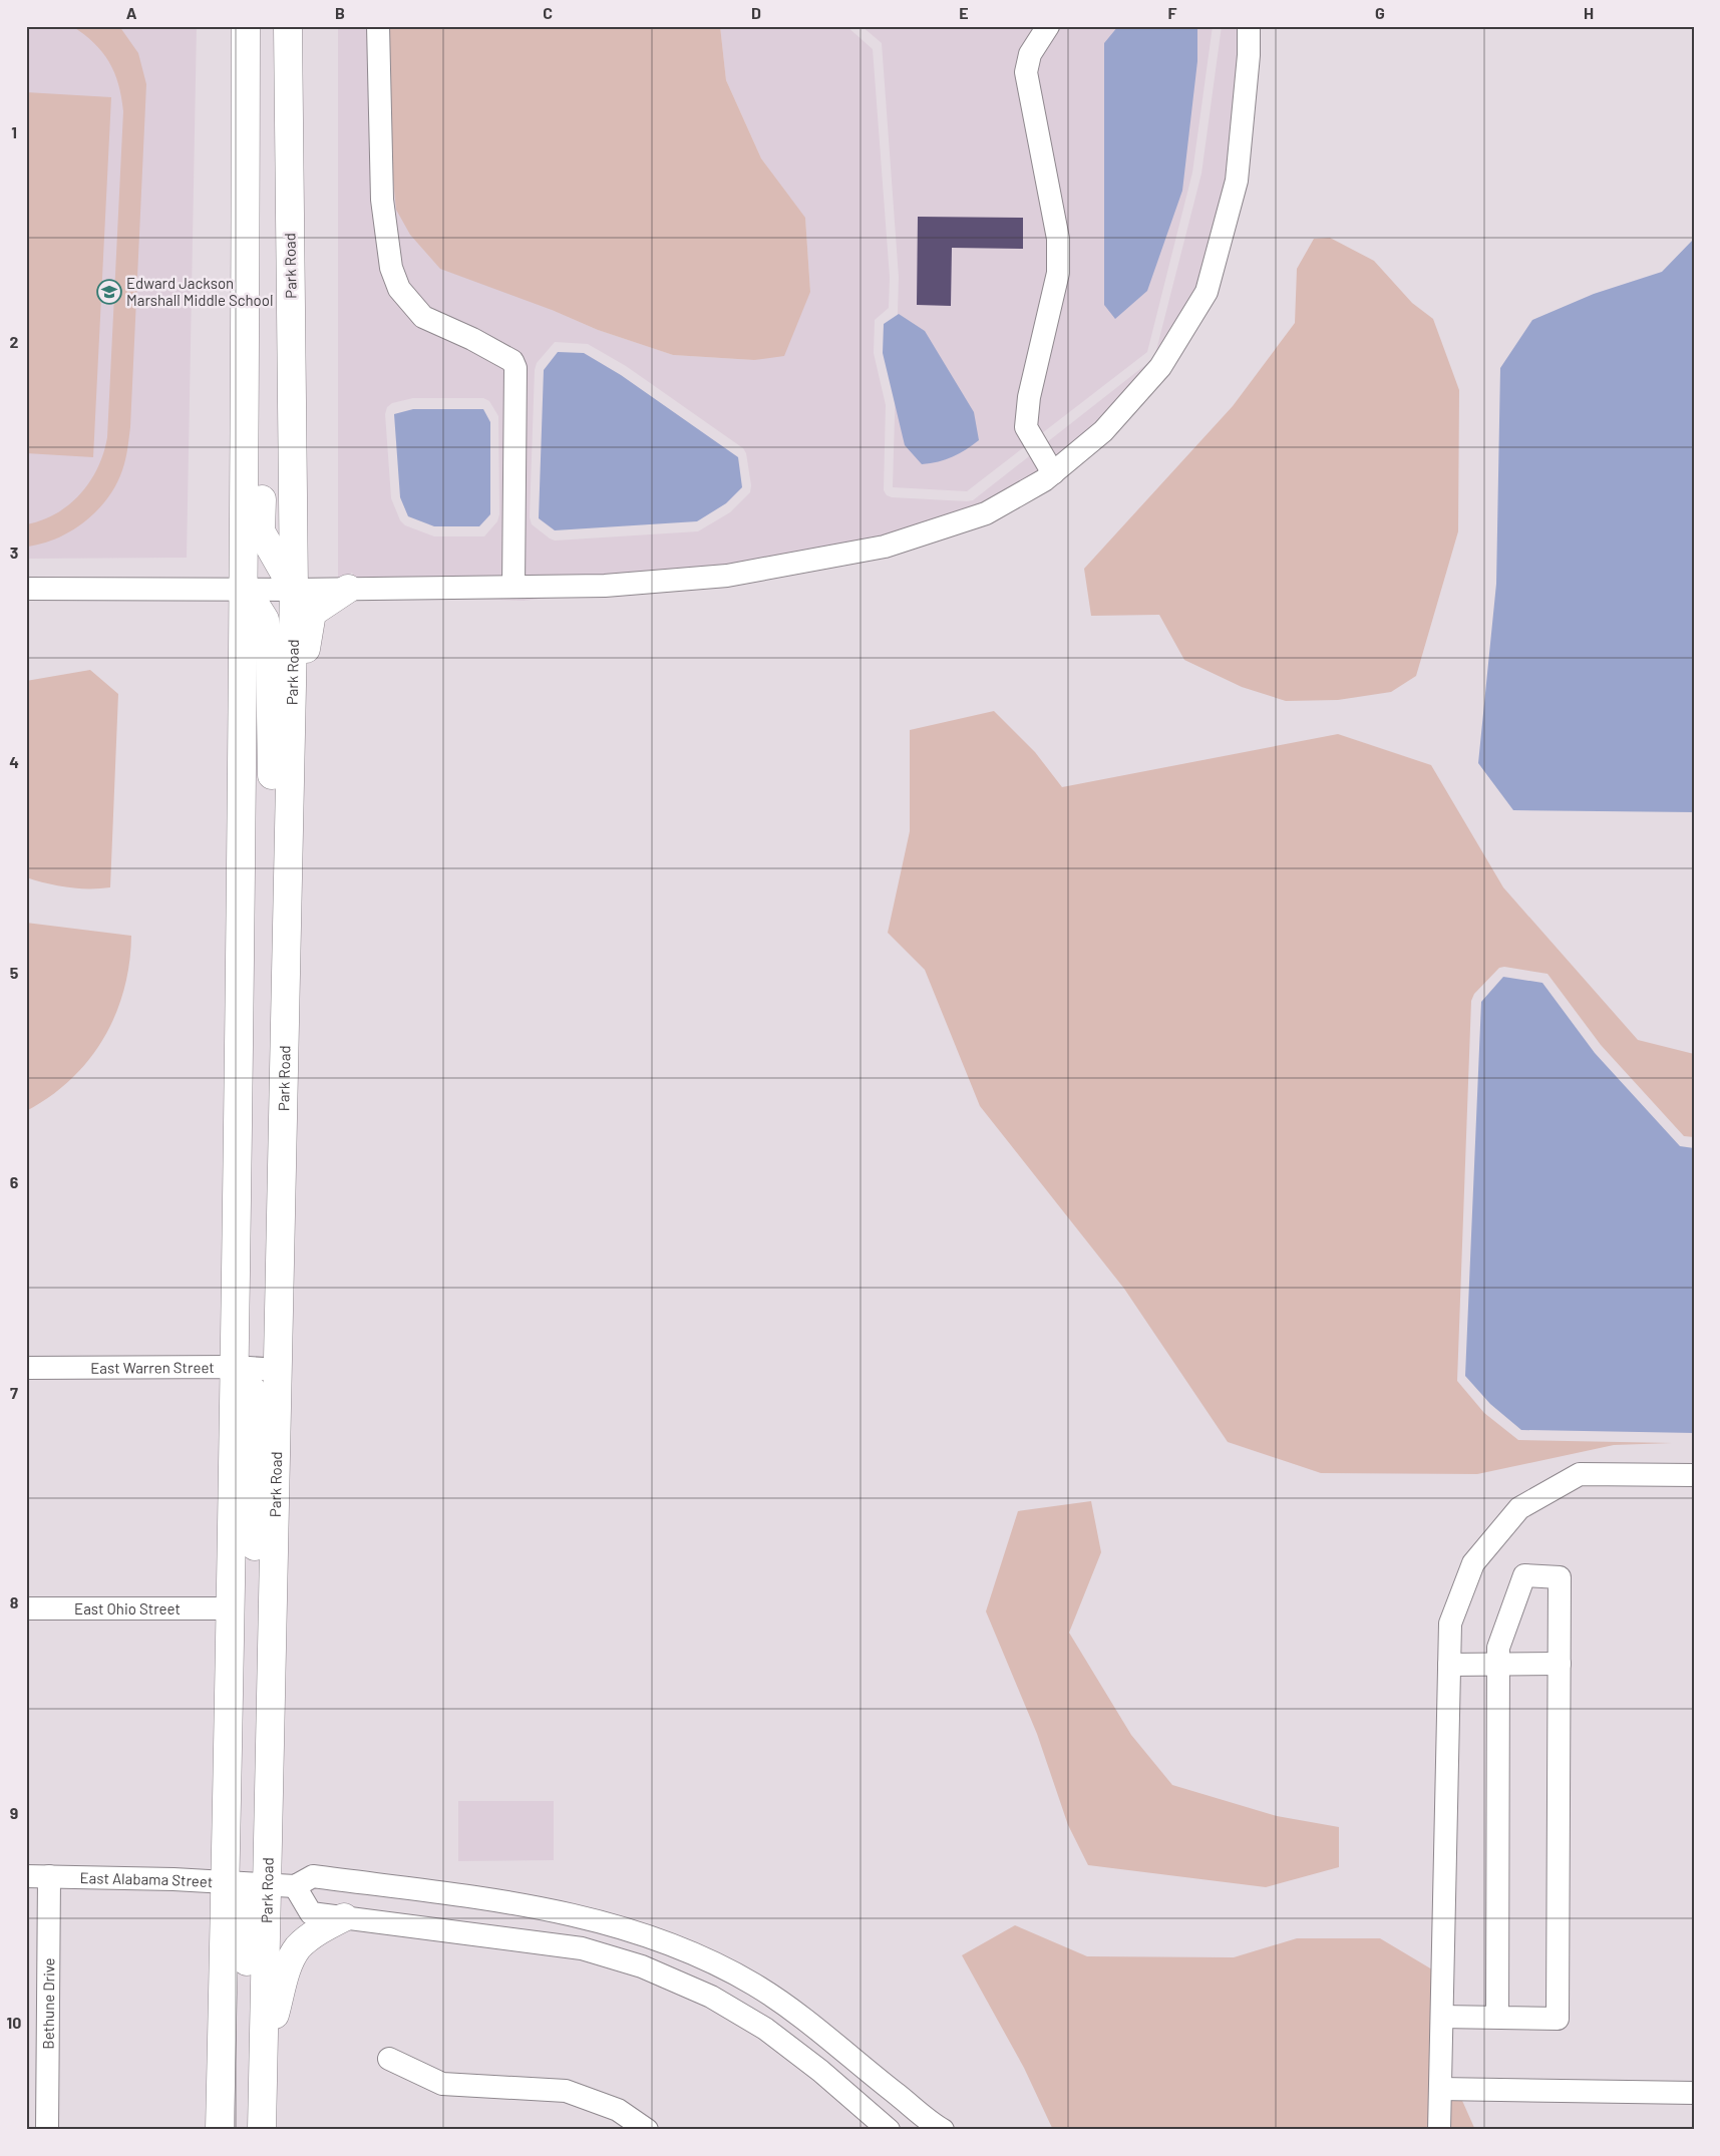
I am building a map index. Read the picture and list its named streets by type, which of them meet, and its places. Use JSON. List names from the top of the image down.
{
  "streets": {
    "main road": ["Park Road"],
    "street": [
      "East Warren Street",
      "East Ohio Street",
      "East Alabama Street",
      "Bethune Drive"
    ]
  },
  "crossings": [
    ["Park Road", "East Warren Street"],
    ["Park Road", "East Alabama Street"],
    ["East Alabama Street", "Bethune Drive"]
  ],
  "places": {
    "school or university": ["Edward Jackson Marshall Middle School"]
  },
  "grid": {
    "columns": [
      "A",
      "B",
      "C",
      "D",
      "E",
      "F",
      "G",
      "H"
    ],
    "rows": [
      "1",
      "2",
      "3",
      "4",
      "5",
      "6",
      "7",
      "8",
      "9",
      "10"
    ]
  }
}
